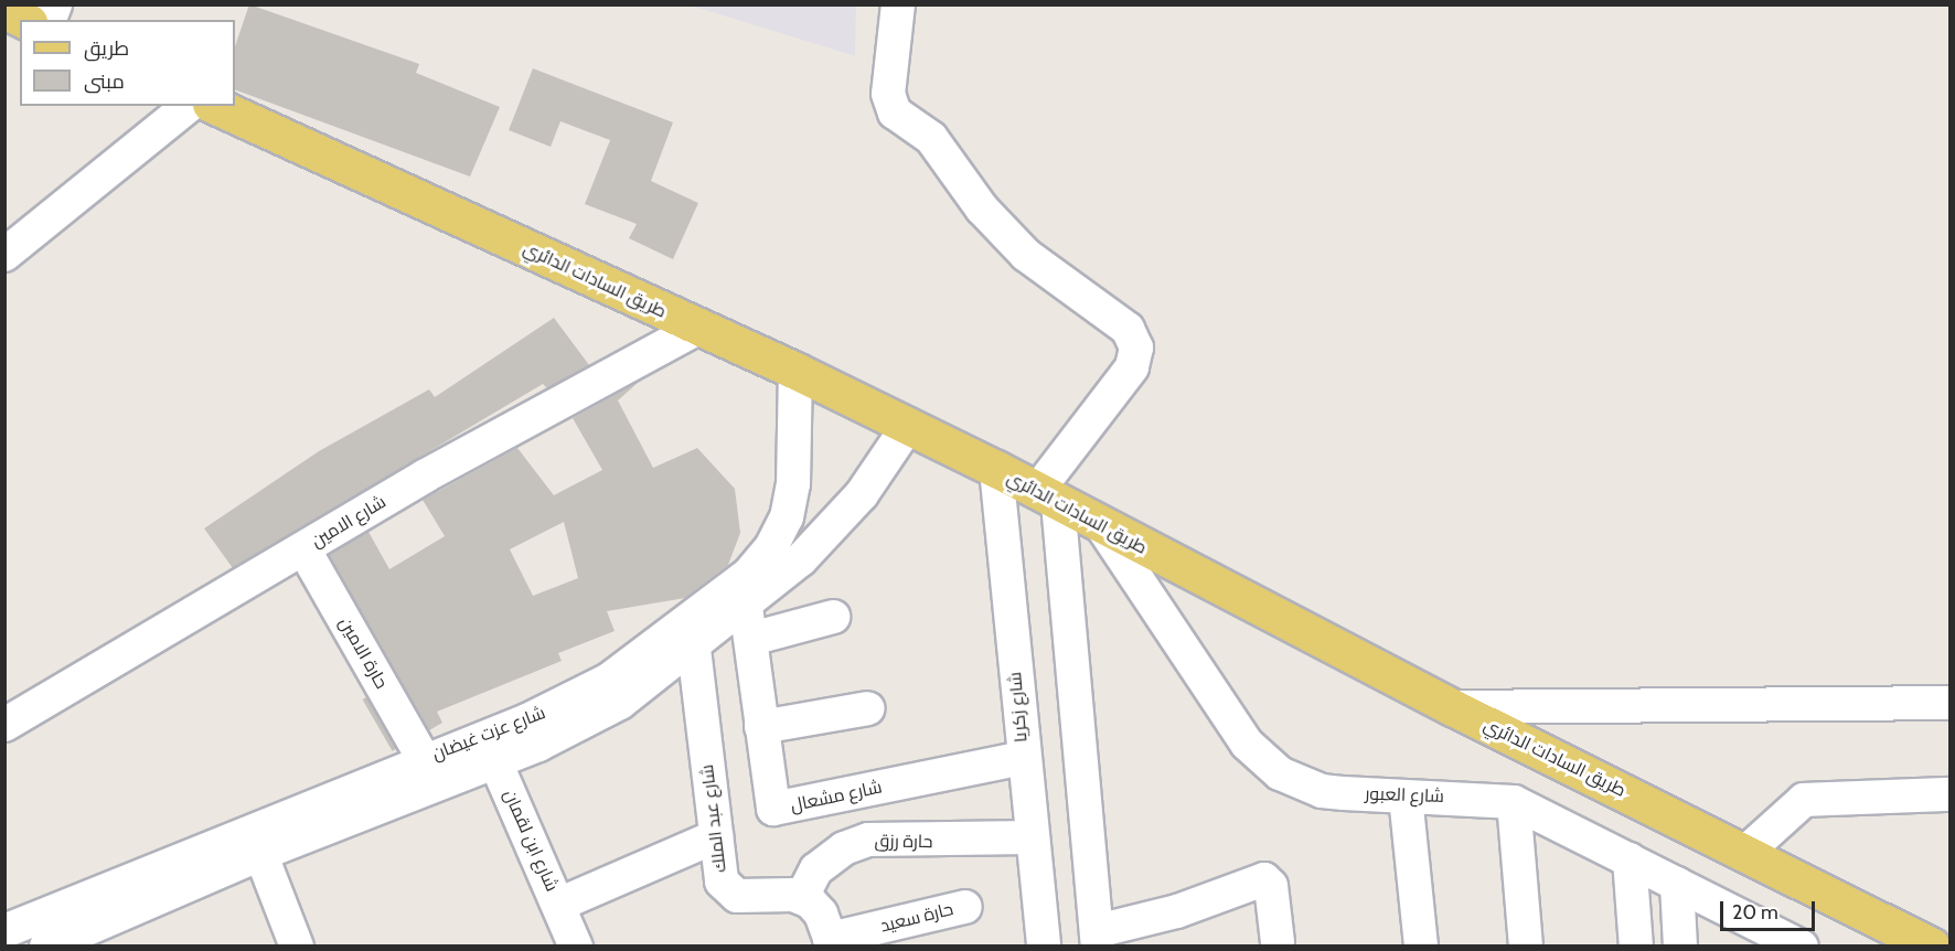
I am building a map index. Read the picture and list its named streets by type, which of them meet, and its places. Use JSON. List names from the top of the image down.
{
  "streets": {
    "main road": ["طريق السادات الدائري"],
    "street": [
      "شارع الامين",
      "حارة الامين",
      "شارع زكريا",
      "شارع عزت غيضان",
      "شارع العبور",
      "شارع مشعال",
      "شارع عبد الملك",
      "شارع ابن لقمان",
      "حارة رزق",
      "حارة سعيد"
    ]
  },
  "crossings": [
    ["طريق السادات الدائري", "شارع الامين"],
    ["طريق السادات الدائري", "شارع زكريا"],
    ["طريق السادات الدائري", "شارع عزت غيضان"],
    ["طريق السادات الدائري", "شارع العبور"],
    ["شارع الامين", "حارة الامين"],
    ["حارة الامين", "شارع عزت غيضان"],
    ["شارع زكريا", "شارع مشعال"],
    ["شارع زكريا", "حارة رزق"],
    ["شارع عزت غيضان", "شارع مشعال"],
    ["شارع عزت غيضان", "شارع عبد الملك"],
    ["شارع عزت غيضان", "شارع ابن لقمان"],
    ["شارع عبد الملك", "حارة رزق"]
  ],
  "legend": ["طريق", "مبنى"],
  "scale_bar": "20 m"
}
